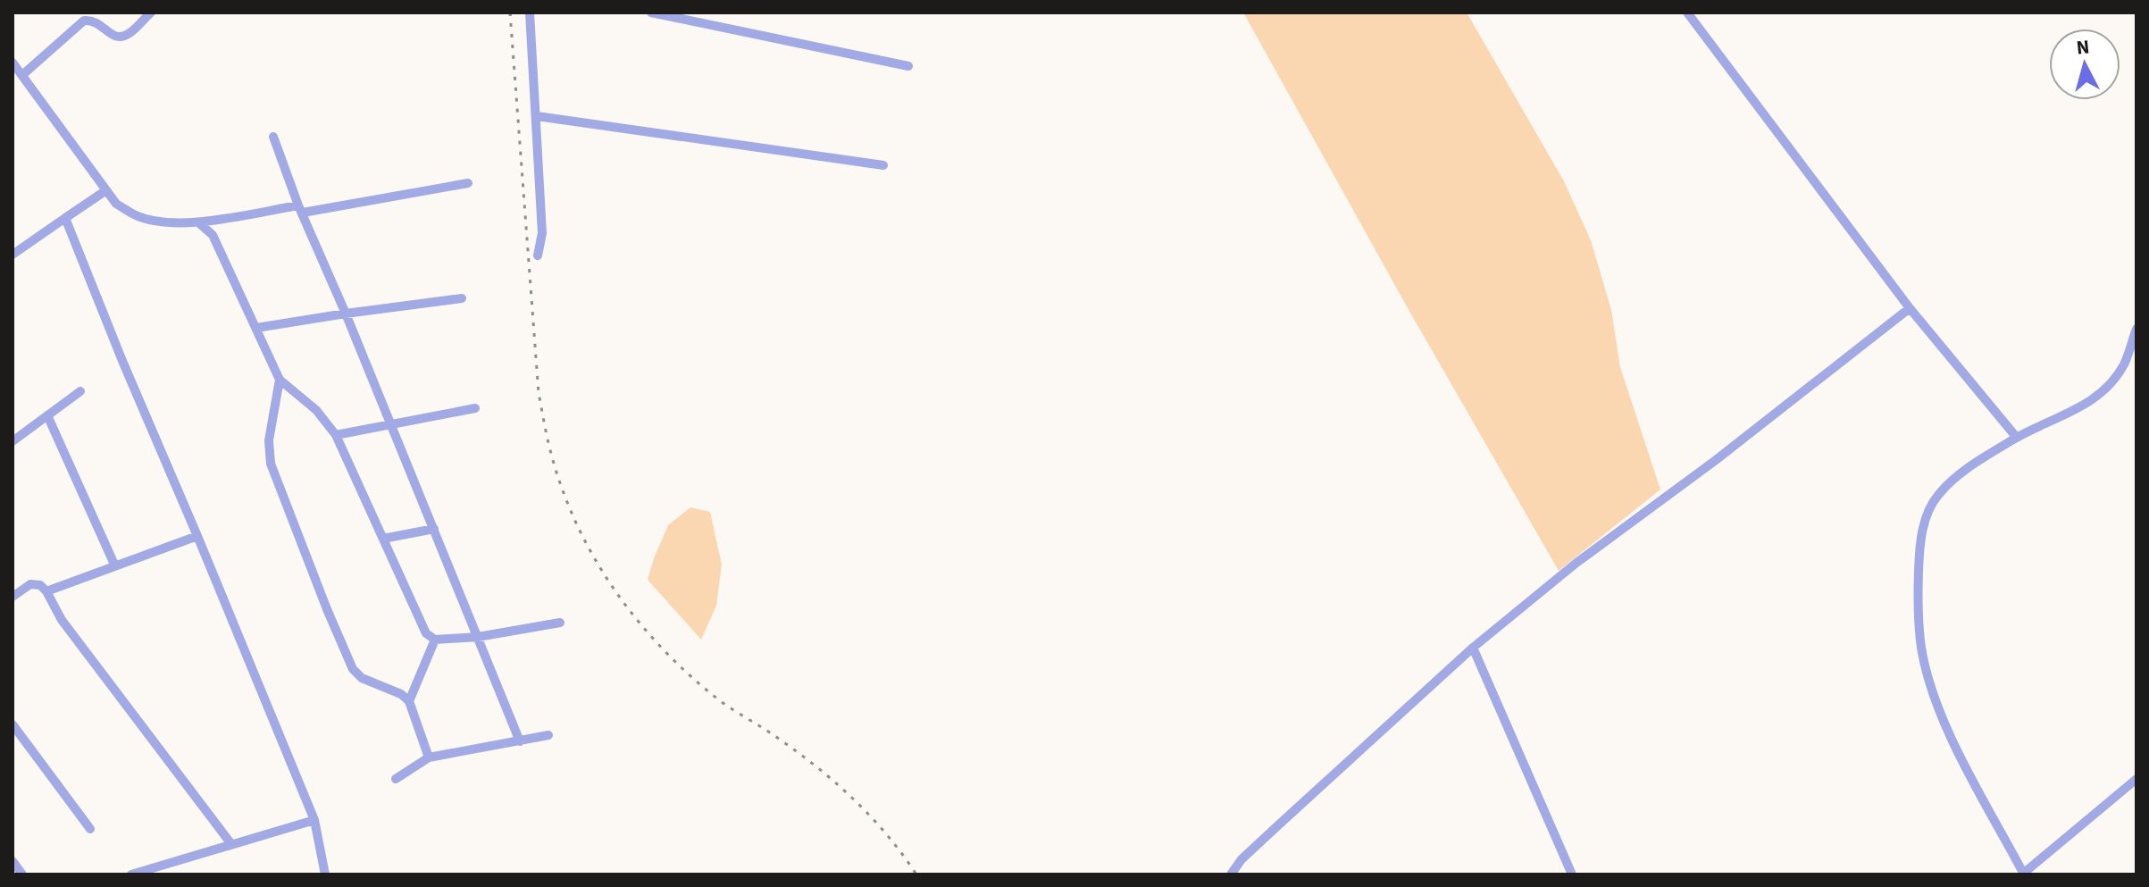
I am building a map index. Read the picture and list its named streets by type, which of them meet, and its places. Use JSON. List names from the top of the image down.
{
  "north": "top"
}
